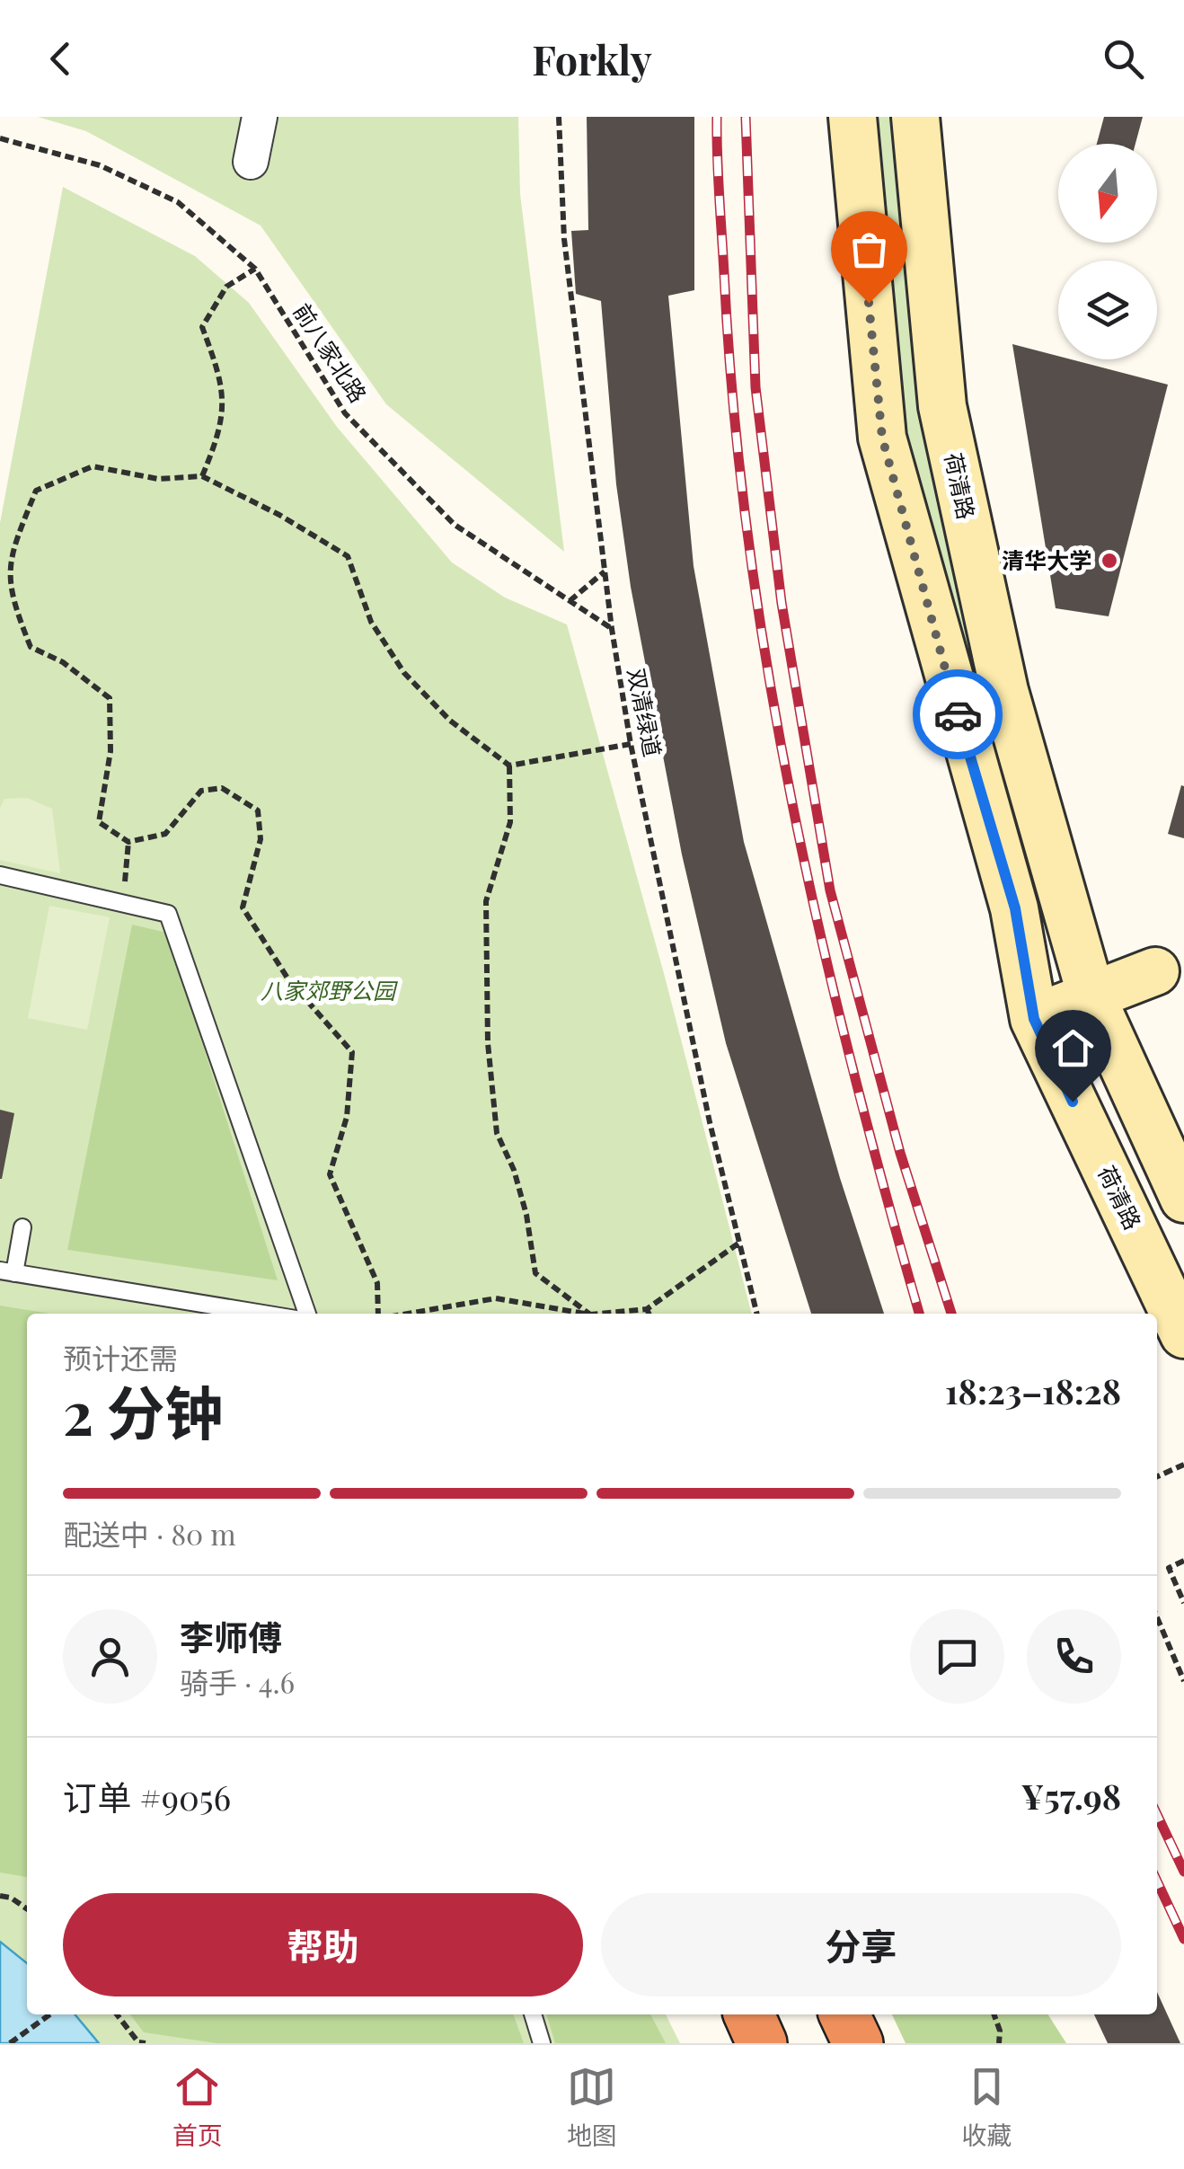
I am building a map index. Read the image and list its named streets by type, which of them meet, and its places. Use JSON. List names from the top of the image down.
{
  "streets": {
    "main road": ["荷清路"],
    "path": ["前八家北路", "双清绿道"]
  },
  "crossings": [
    ["前八家北路", "双清绿道"]
  ],
  "parks": ["八家郊野公园"],
  "places": ["清华大学"],
  "north": "bottom",
  "page": {
    "header": "Forkly",
    "heading": ["2 分钟", "预计还需", "18:23–18:28"],
    "panel": [
      "李师傅",
      "骑手 · 4.6",
      "订单 #9056",
      "¥57.98"
    ],
    "bar": "配送中 · 80 m",
    "buttons": ["帮助", "分享"],
    "tabs": ["首页", "地图", "收藏"]
  }
}
